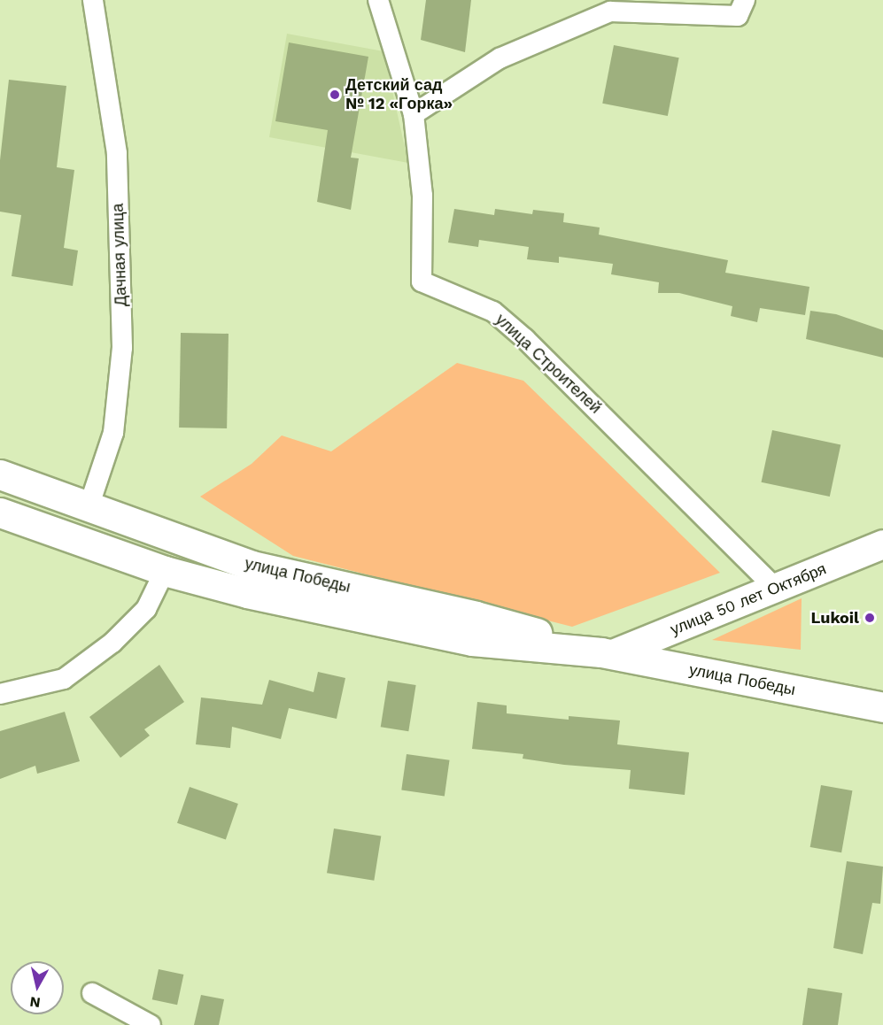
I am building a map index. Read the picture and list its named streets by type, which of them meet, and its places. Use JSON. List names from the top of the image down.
{
  "streets": {
    "highway": ["улица Победы"],
    "main road": ["улица 50 лет Октября"],
    "street": ["Дачная улица", "улица Строителей"]
  },
  "crossings": [
    ["Дачная улица", "улица Победы"],
    ["улица Строителей", "улица 50 лет Октября"],
    ["улица Победы", "улица 50 лет Октября"]
  ],
  "places": ["Детский сад № 12 «Горка»", "Lukoil"],
  "north": "bottom"
}
